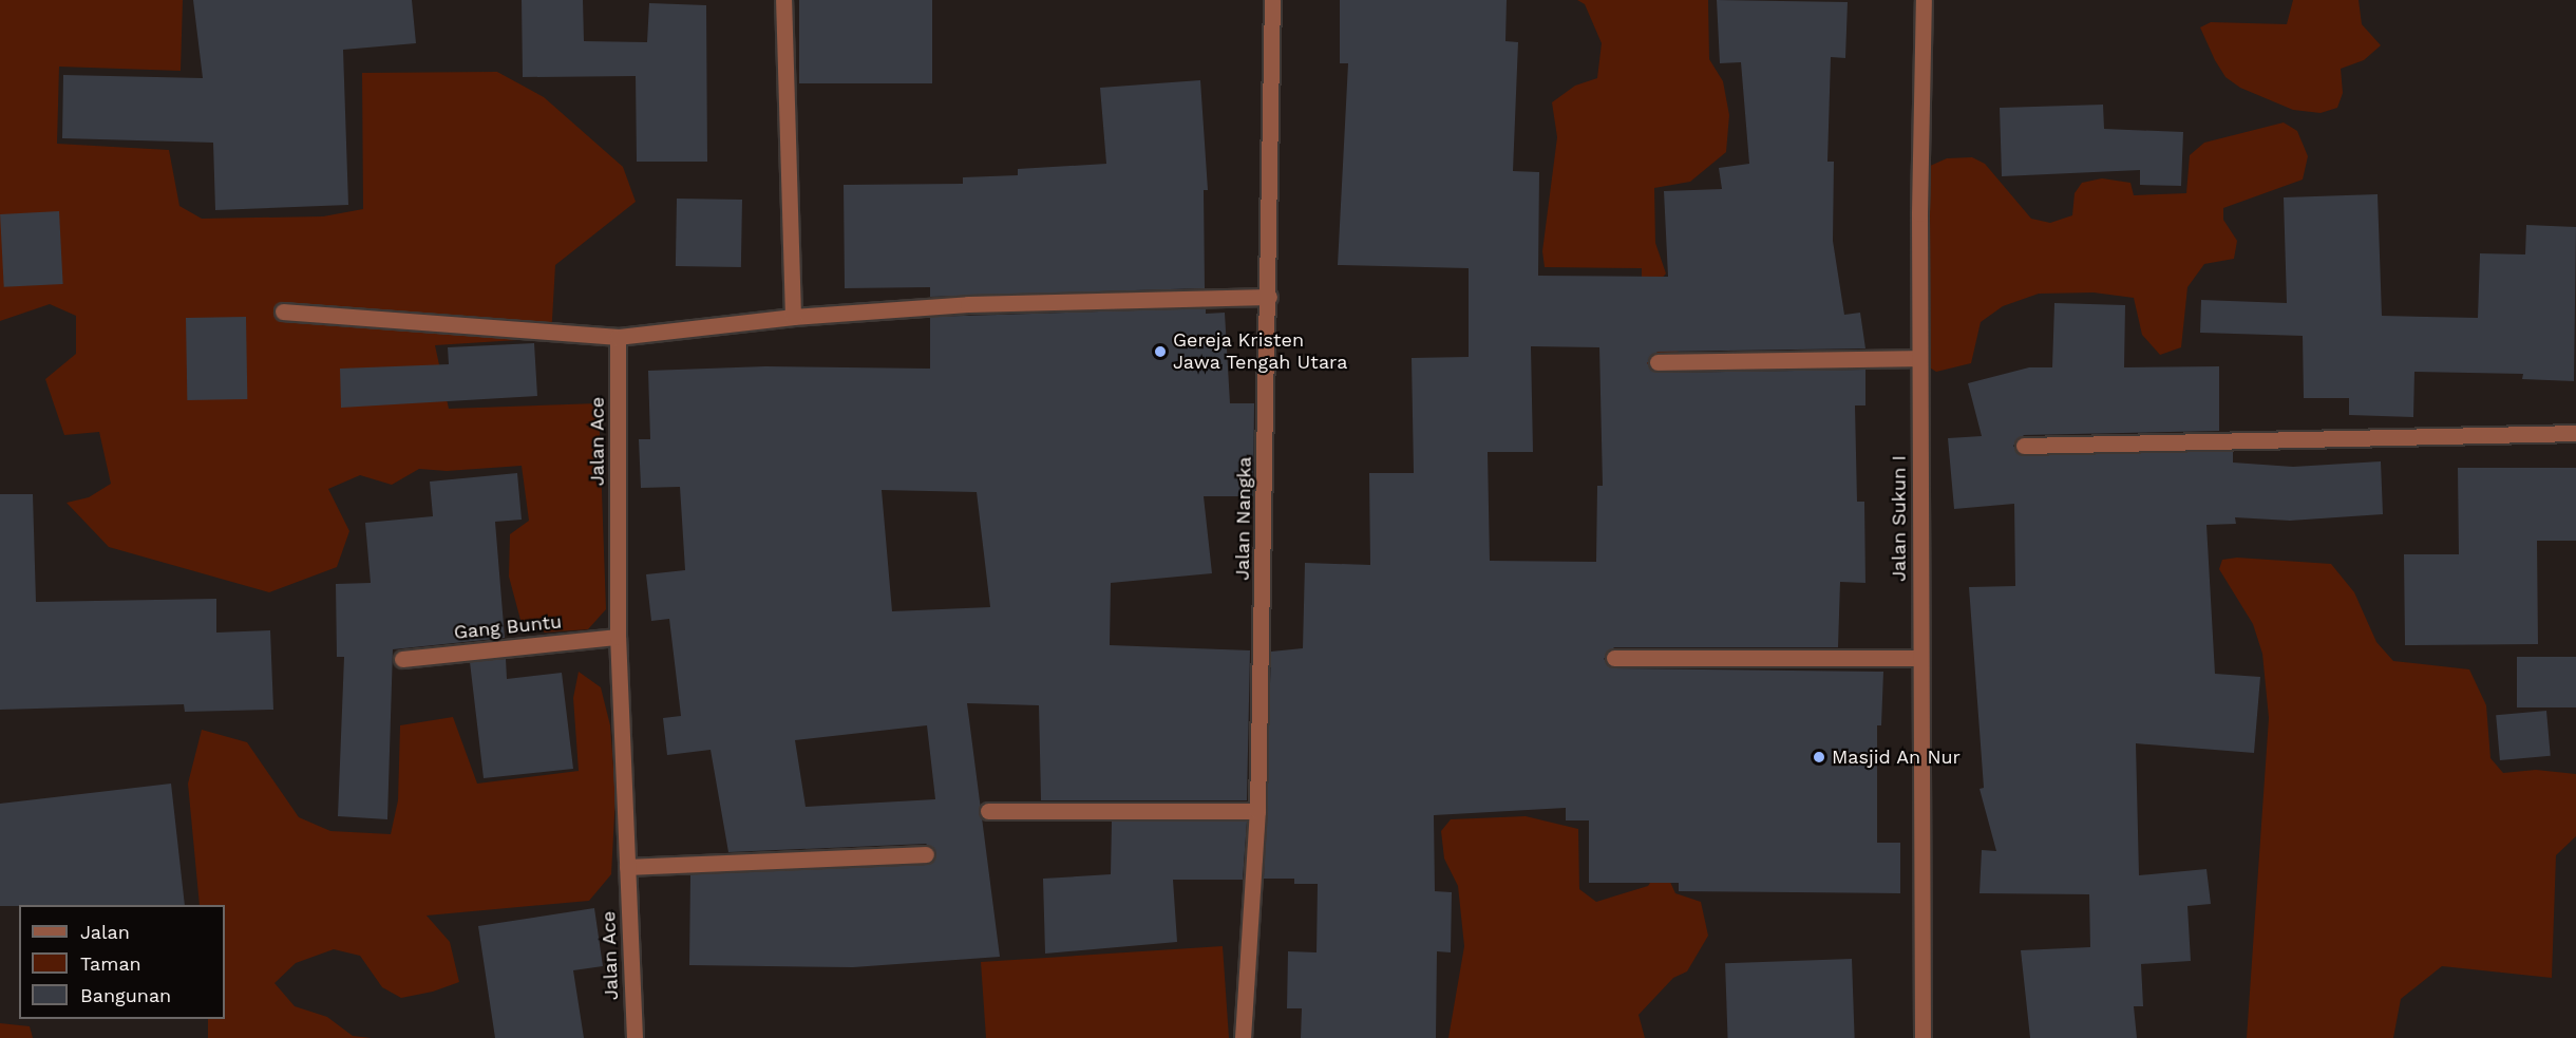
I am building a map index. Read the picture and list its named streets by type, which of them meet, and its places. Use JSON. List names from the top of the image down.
{
  "streets": {
    "street": [
      "Jalan Ace",
      "Jalan Nangka",
      "Jalan Sukun I",
      "Gang Buntu"
    ]
  },
  "crossings": [
    ["Jalan Ace", "Gang Buntu"]
  ],
  "places": ["Gereja Kristen Jawa Tengah Utara", "Masjid An Nur"],
  "legend": ["Jalan", "Taman", "Bangunan"]
}
